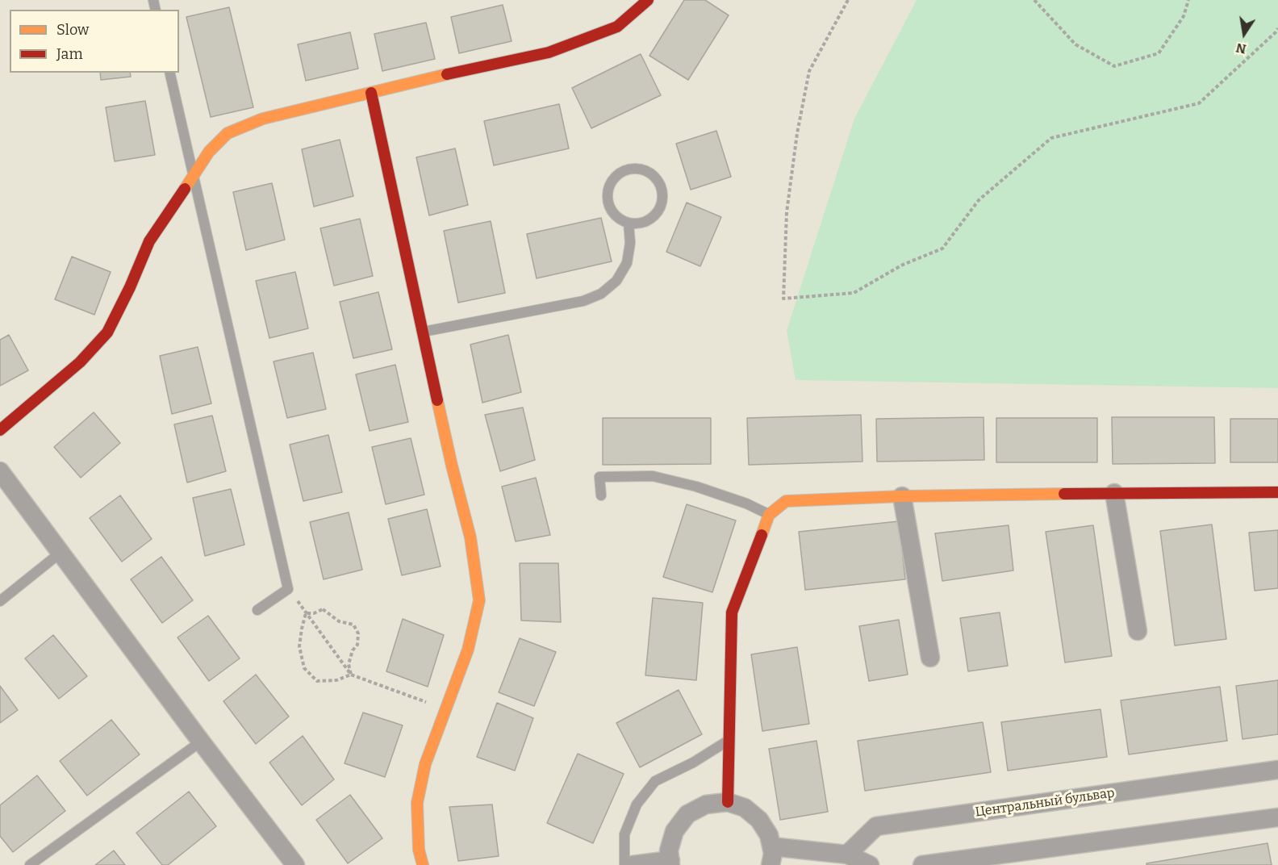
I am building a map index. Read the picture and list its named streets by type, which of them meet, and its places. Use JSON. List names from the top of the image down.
{
  "streets": {
    "street": ["Центральный бульвар"]
  },
  "legend": ["Slow", "Jam"],
  "north": "bottom"
}
